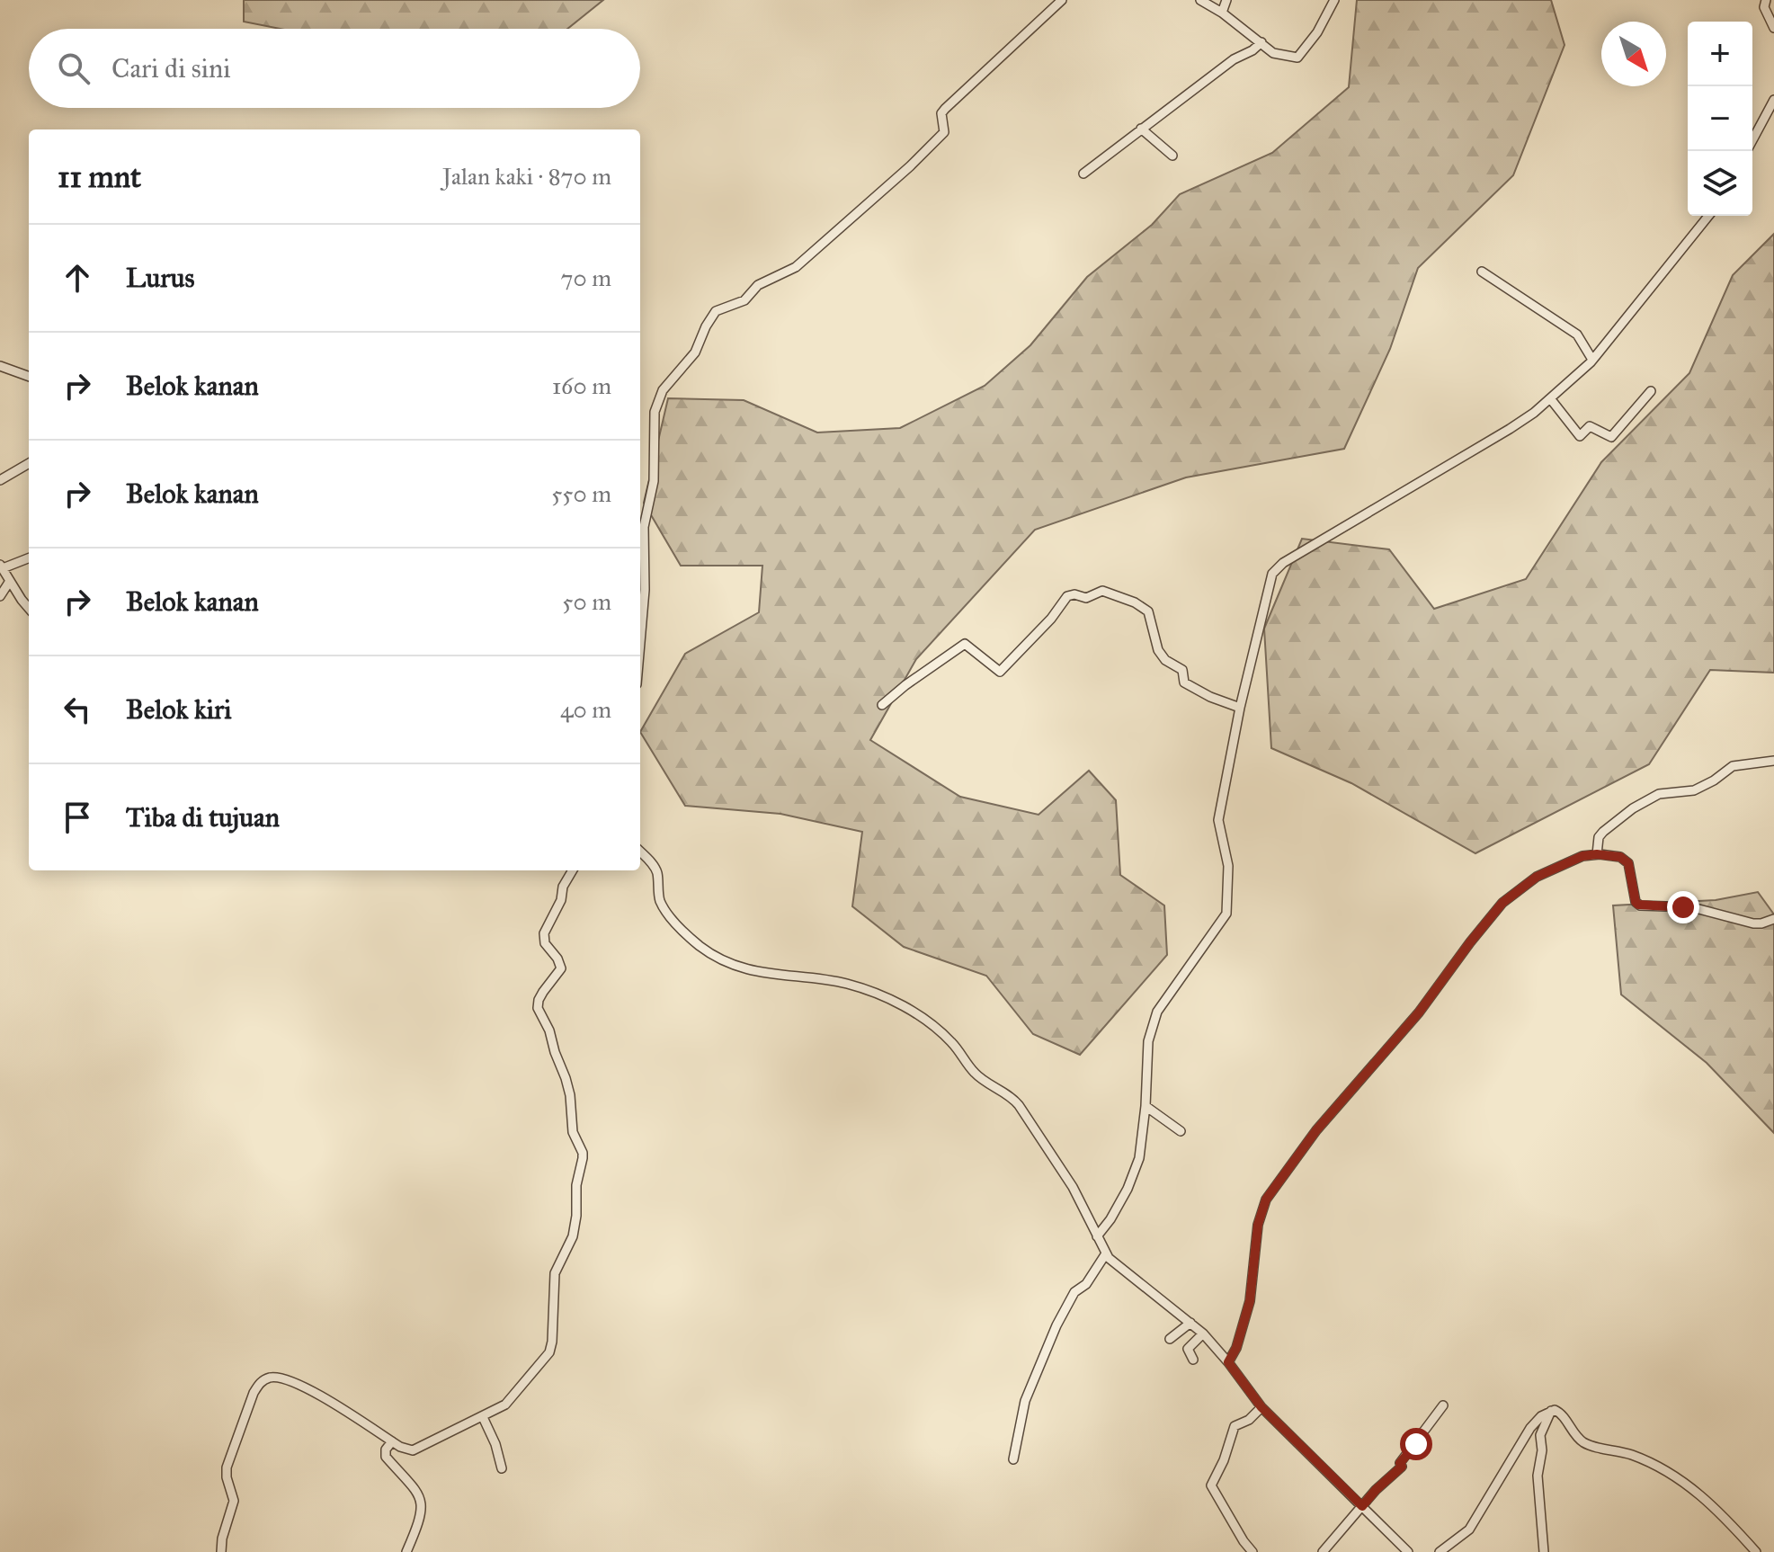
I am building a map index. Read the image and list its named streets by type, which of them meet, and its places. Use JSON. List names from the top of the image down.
{
  "north": "bottom right",
  "page": {
    "map_buttons": ["+", "−"],
    "search": "Cari di sini",
    "heading": ["11 mnt", "Jalan kaki · 870 m"],
    "list": [
      ["Lurus", "70 m"],
      ["Belok kanan", "160 m"],
      ["Belok kanan", "550 m"],
      ["Belok kanan", "50 m"],
      ["Belok kiri", "40 m"],
      "Tiba di tujuan"
    ]
  }
}
